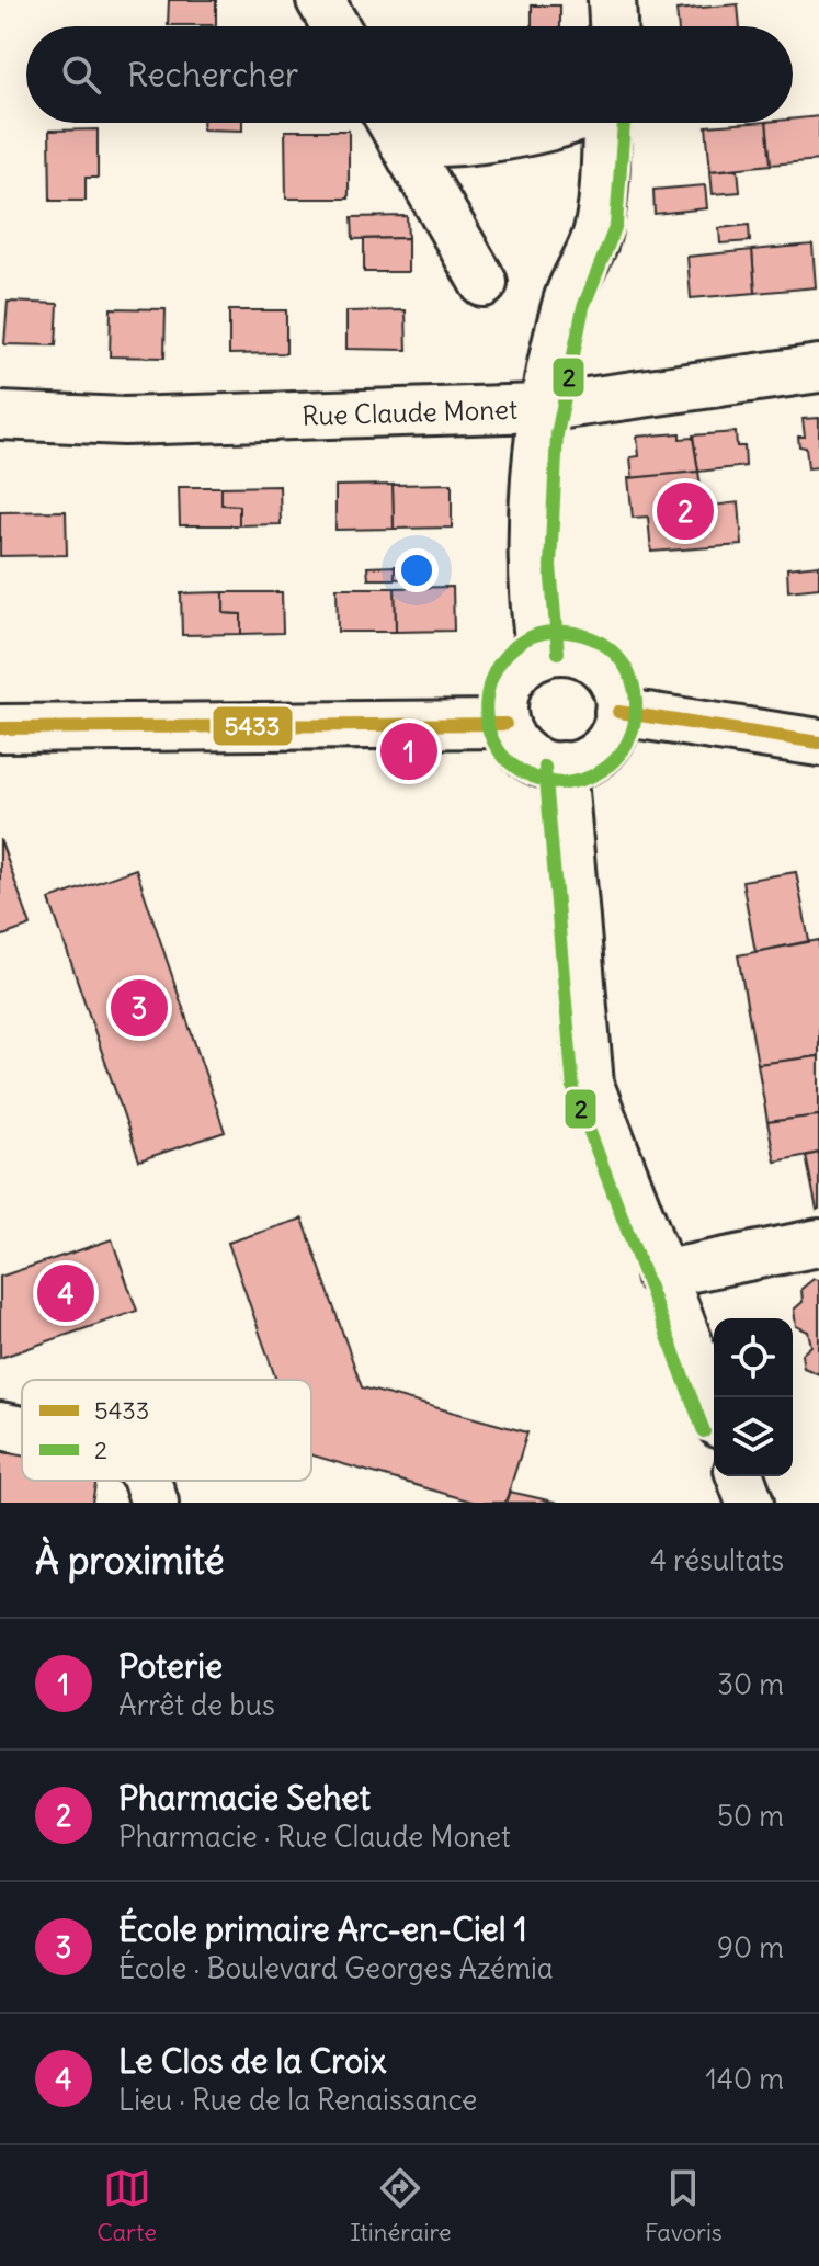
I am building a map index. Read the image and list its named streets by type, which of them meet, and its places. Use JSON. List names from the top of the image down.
{
  "streets": {
    "street": ["Rue Claude Monet"]
  },
  "lines": ["transit line 2", "transit line 5433"],
  "legend": ["5433", "2"],
  "page": {
    "search": "Rechercher",
    "pins": [
      "2",
      "1",
      "3",
      "4"
    ],
    "heading": ["À proximité", "4 résultats"],
    "list": [
      {
        "mark": "1",
        "name": "Poterie",
        "note": "Arrêt de bus",
        "value": "30 m"
      },
      {
        "mark": "2",
        "name": "Pharmacie Sehet",
        "note": "Pharmacie · Rue Claude Monet",
        "value": "50 m"
      },
      {
        "mark": "3",
        "name": "École primaire Arc-en-Ciel 1",
        "note": "École · Boulevard Georges Azémia",
        "value": "90 m"
      },
      {
        "mark": "4",
        "name": "Le Clos de la Croix",
        "note": "Lieu · Rue de la Renaissance",
        "value": "140 m"
      }
    ],
    "nav": ["Carte", "Itinéraire", "Favoris"]
  }
}
